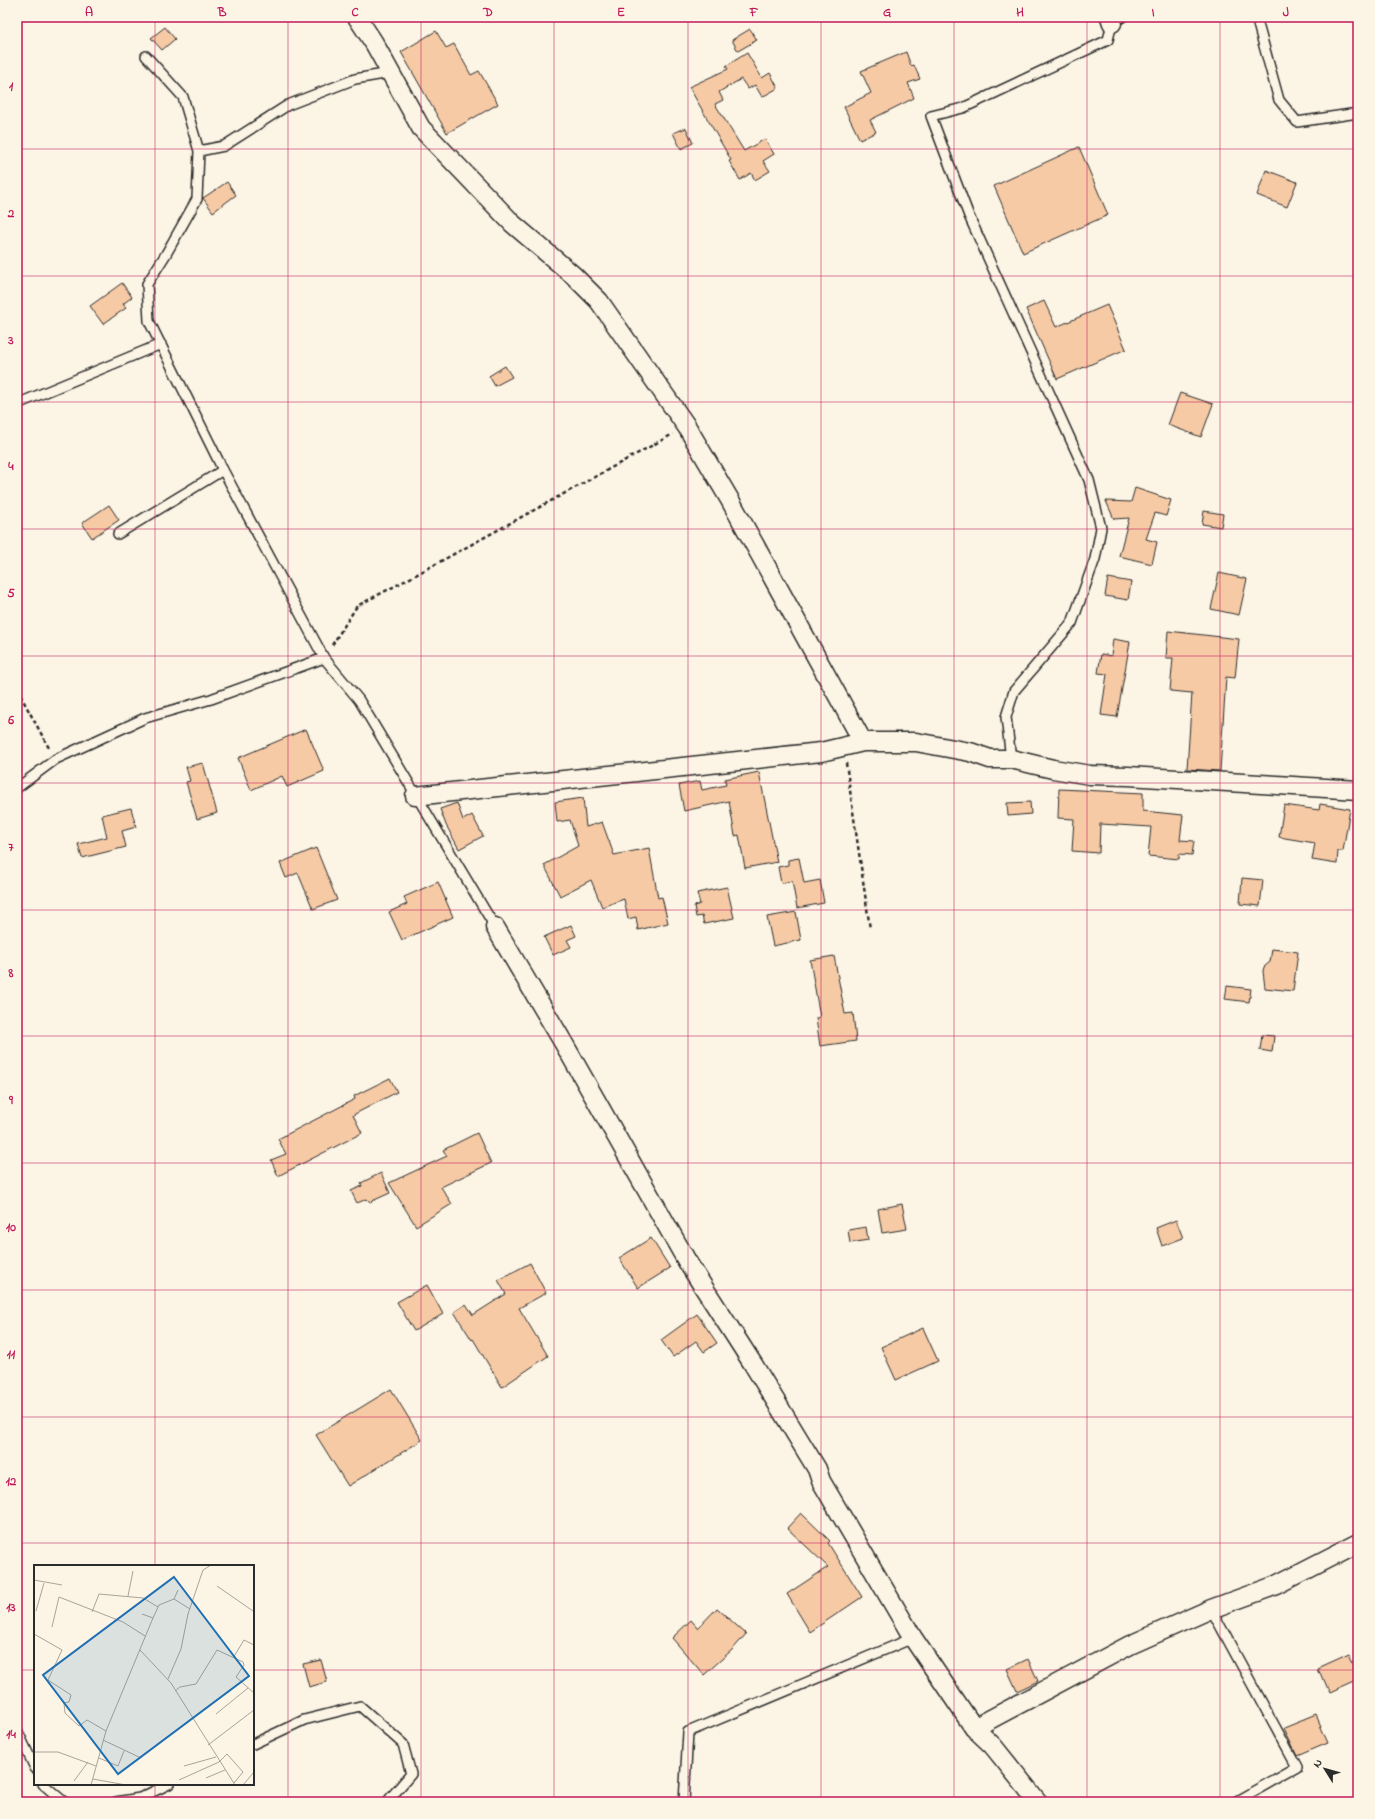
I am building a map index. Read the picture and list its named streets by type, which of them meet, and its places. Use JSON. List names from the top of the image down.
{
  "north": "top left",
  "grid": {
    "columns": [
      "A",
      "B",
      "C",
      "D",
      "E",
      "F",
      "G",
      "H",
      "I",
      "J"
    ],
    "rows": [
      "1",
      "2",
      "3",
      "4",
      "5",
      "6",
      "7",
      "8",
      "9",
      "10",
      "11",
      "12",
      "13",
      "14"
    ]
  }
}
